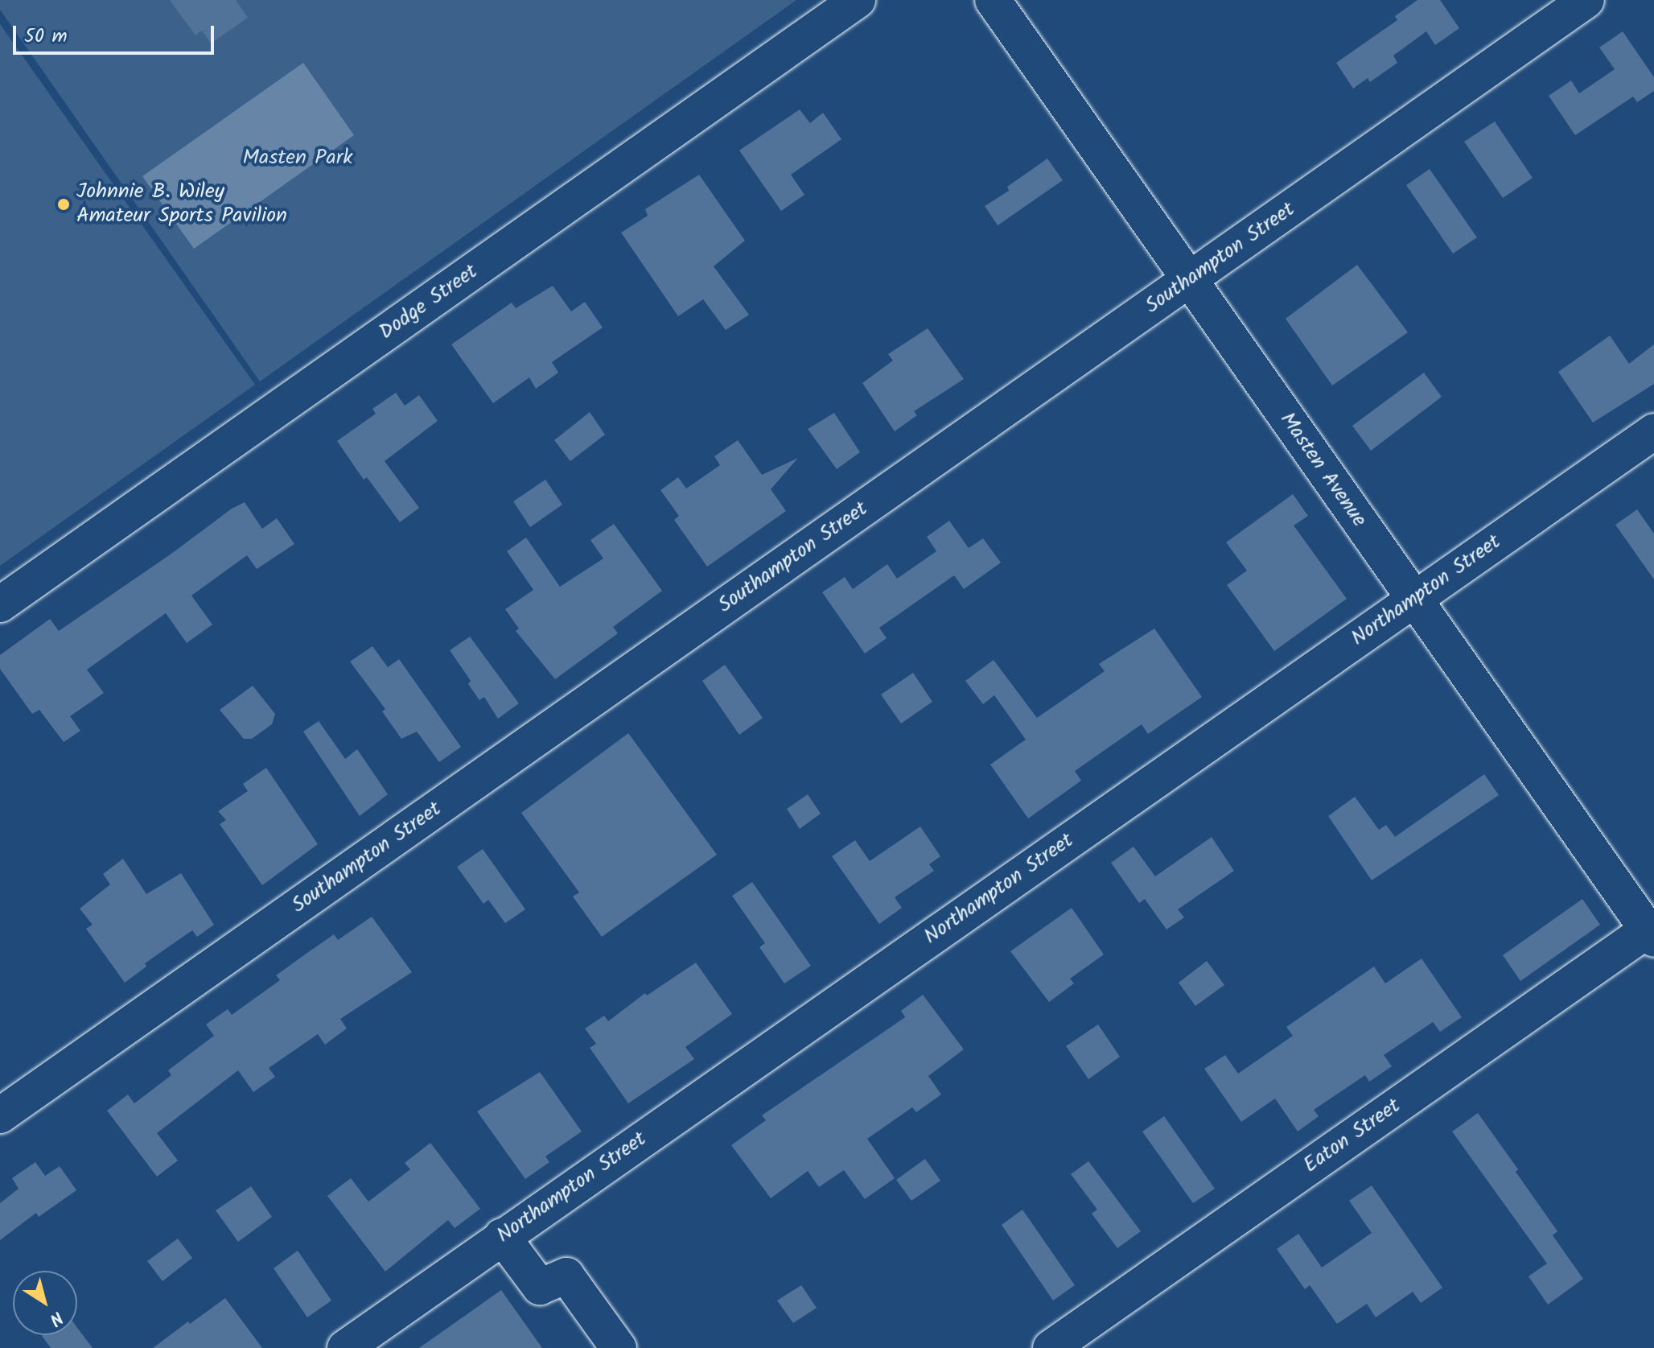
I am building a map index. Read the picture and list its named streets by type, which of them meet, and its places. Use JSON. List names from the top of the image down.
{
  "streets": {
    "street": [
      "Southampton Street",
      "Dodge Street",
      "Masten Avenue",
      "Northampton Street",
      "Eaton Street"
    ]
  },
  "crossings": [
    ["Southampton Street", "Masten Avenue"],
    ["Masten Avenue", "Northampton Street"],
    ["Masten Avenue", "Eaton Street"]
  ],
  "parks": ["Masten Park"],
  "places": ["Johnnie B. Wiley Amateur Sports Pavilion"],
  "scale_bar": "50 m",
  "north": "bottom right"
}
